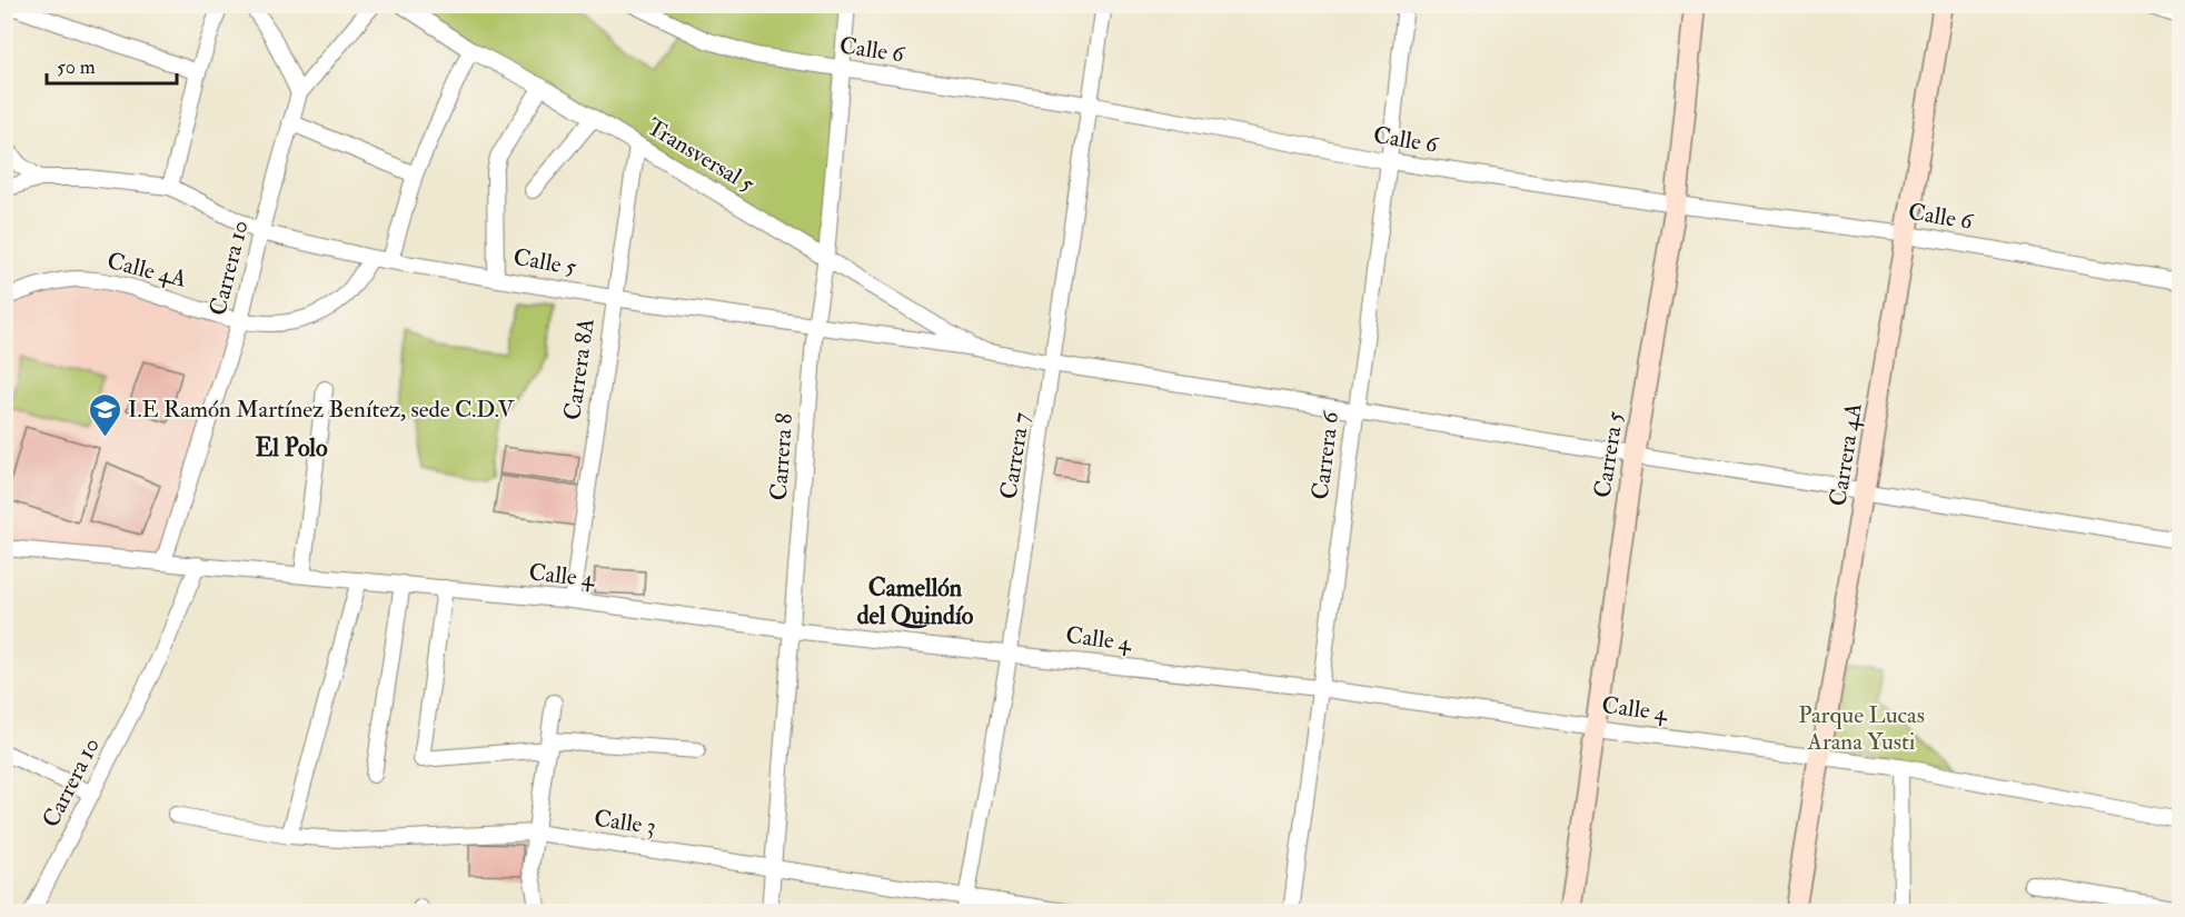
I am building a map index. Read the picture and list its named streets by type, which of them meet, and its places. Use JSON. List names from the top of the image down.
{
  "streets": {
    "main road": ["Carrera 5", "Carrera 4A"],
    "street": [
      "Calle 6",
      "Transversal 5",
      "Calle 5",
      "Carrera 10",
      "Calle 4A",
      "Carrera 8A",
      "Carrera 7",
      "Carrera 6",
      "Carrera 8",
      "Calle 4",
      "Calle 3"
    ]
  },
  "crossings": [
    ["Calle 6", "Carrera 5"],
    ["Calle 6", "Carrera 4A"],
    ["Calle 6", "Carrera 7"],
    ["Calle 6", "Carrera 6"],
    ["Calle 6", "Carrera 8"],
    ["Transversal 5", "Calle 5"],
    ["Transversal 5", "Carrera 8A"],
    ["Transversal 5", "Carrera 8"],
    ["Calle 5", "Carrera 10"],
    ["Calle 5", "Calle 4A"],
    ["Calle 5", "Carrera 8A"],
    ["Calle 5", "Carrera 5"],
    ["Calle 5", "Carrera 4A"],
    ["Calle 5", "Carrera 7"],
    ["Calle 5", "Carrera 6"],
    ["Calle 5", "Carrera 8"],
    ["Carrera 10", "Calle 4A"],
    ["Carrera 10", "Calle 4"],
    ["Carrera 8A", "Calle 4"],
    ["Carrera 5", "Calle 4"],
    ["Carrera 4A", "Calle 4"],
    ["Carrera 7", "Calle 4"],
    ["Carrera 7", "Calle 3"],
    ["Carrera 6", "Calle 4"],
    ["Carrera 8", "Calle 4"],
    ["Carrera 8", "Calle 3"]
  ],
  "districts": ["El Polo", "Camellón del Quindío"],
  "parks": ["Parque Lucas Arana Yusti"],
  "places": {
    "school or university": ["I.E Ramón Martínez Benítez, sede C.D.V"]
  },
  "scale_bar": "50 m"
}
